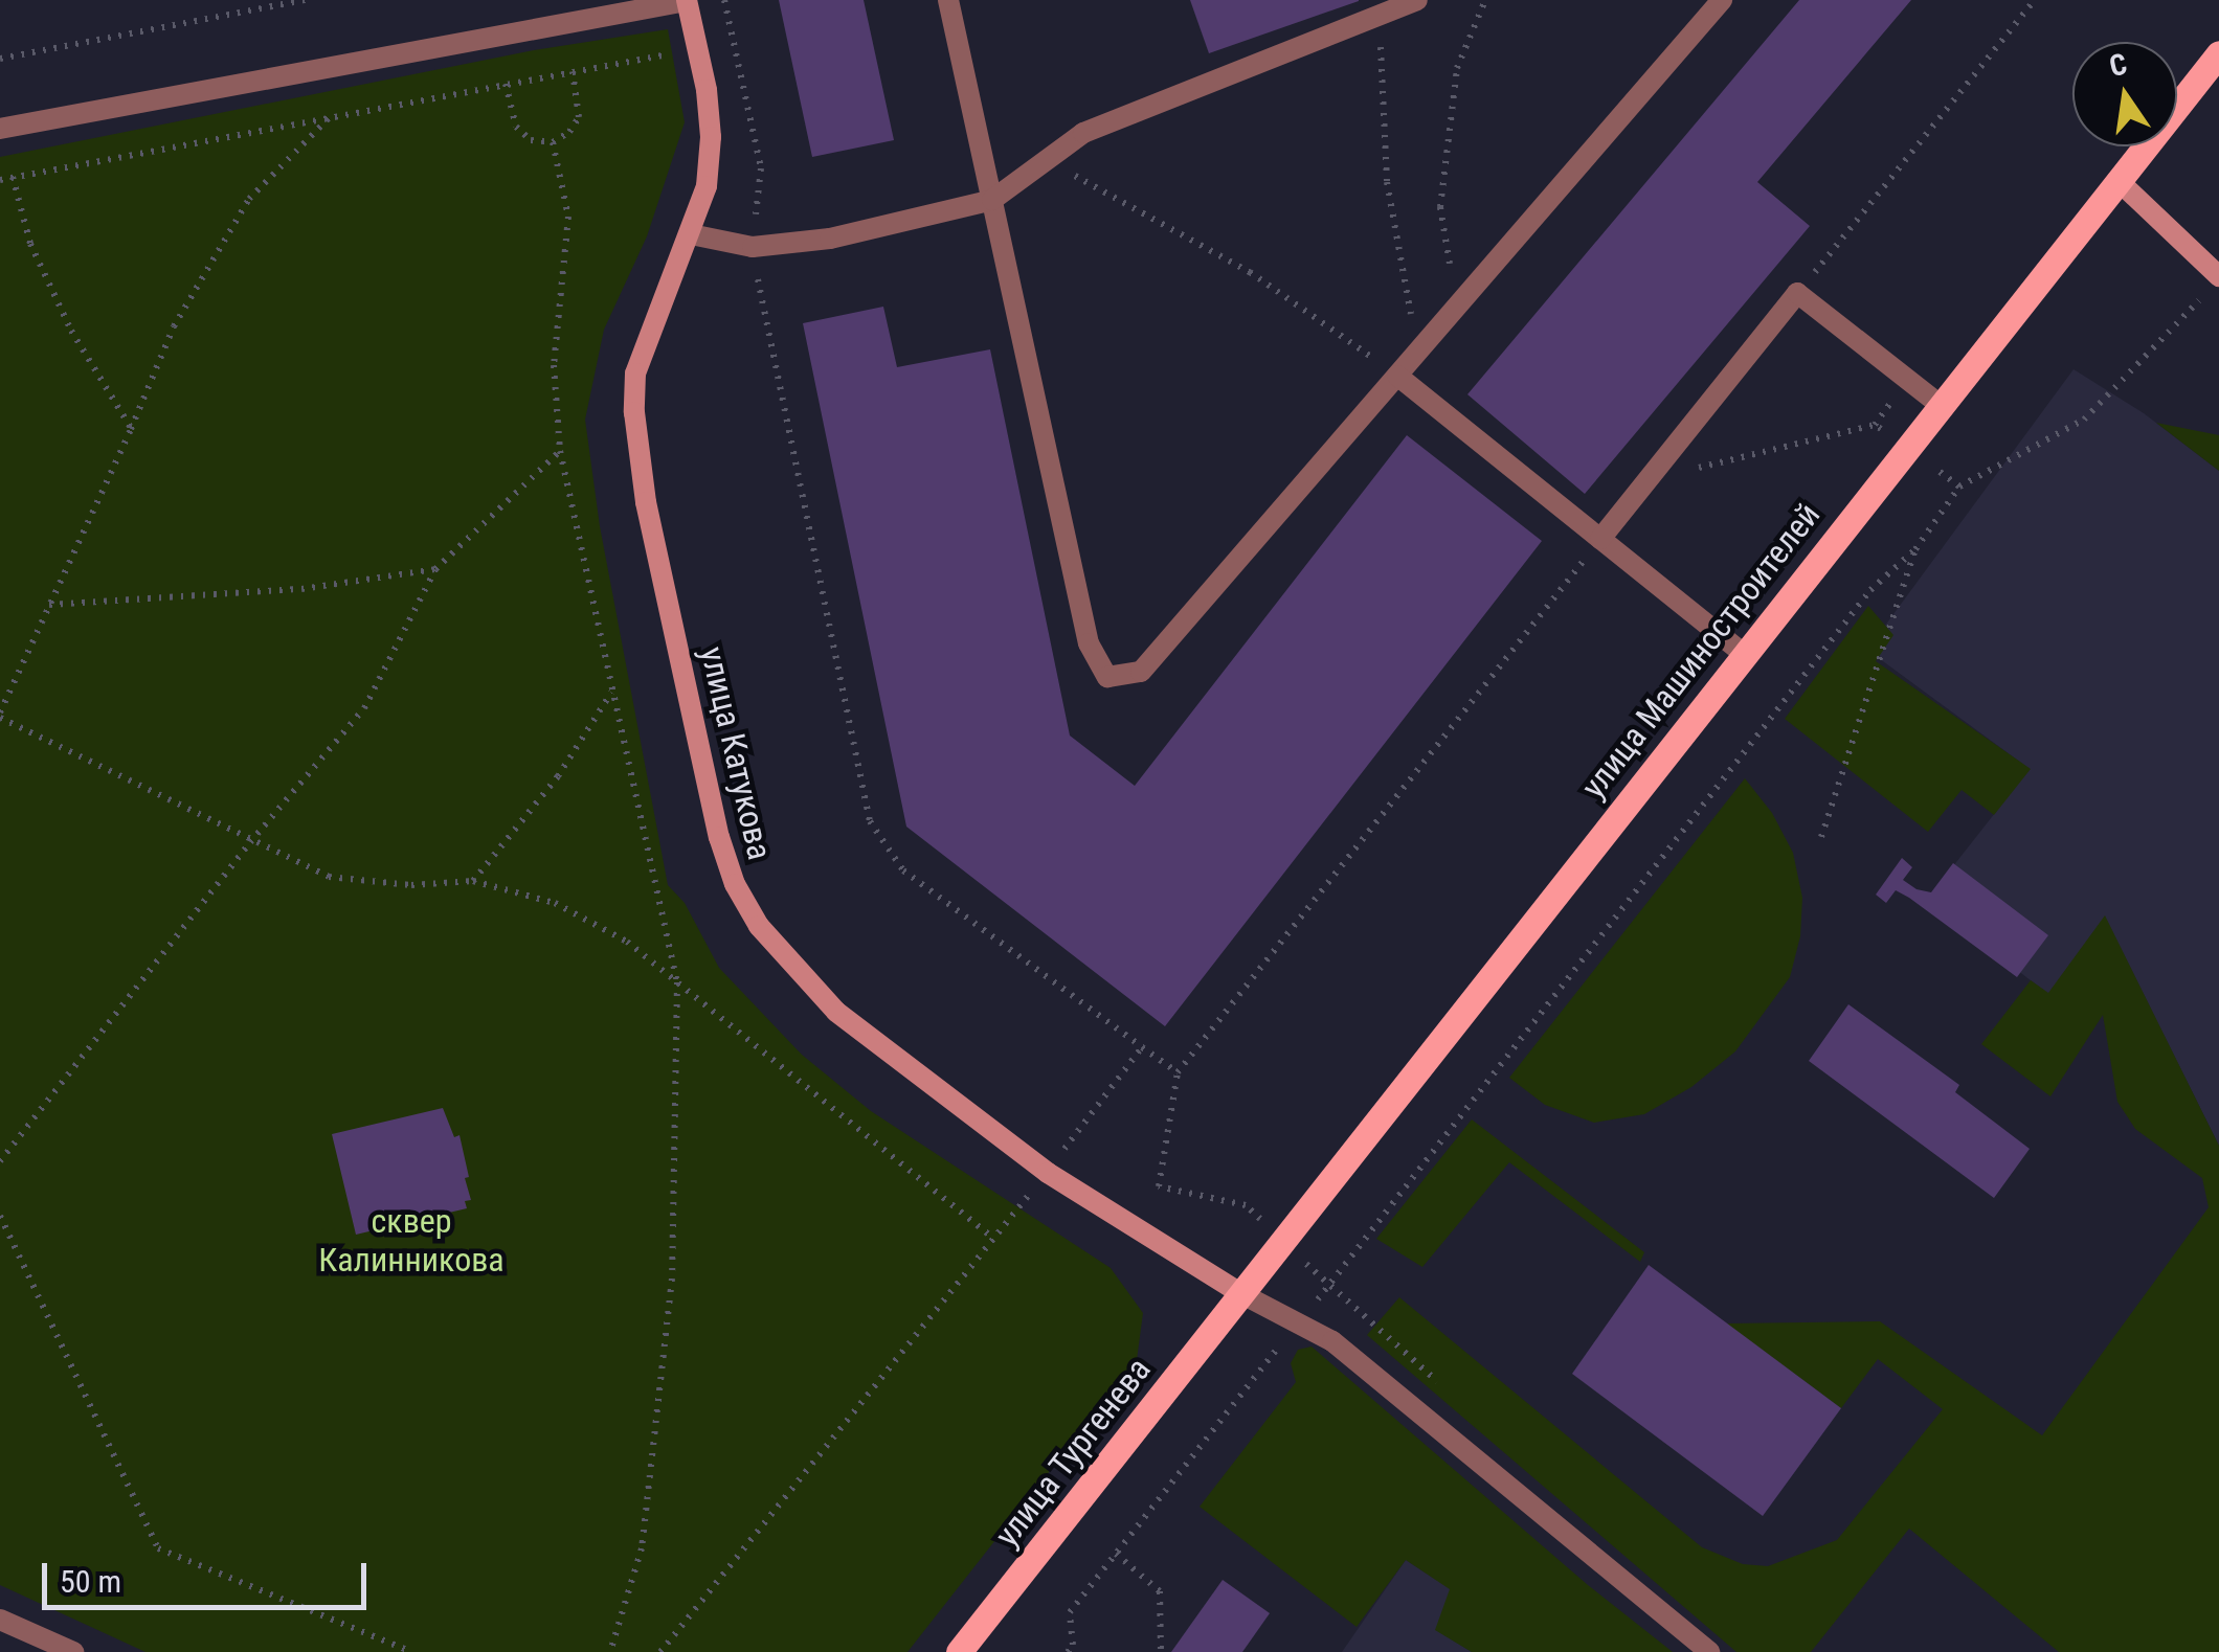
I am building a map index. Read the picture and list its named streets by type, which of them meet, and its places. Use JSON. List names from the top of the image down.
{
  "streets": {
    "main road": ["улица Машиностроителей", "улица Тургенева"],
    "street": ["улица Катукова"]
  },
  "crossings": [
    ["улица Машиностроителей", "улица Катукова"],
    ["улица Машиностроителей", "улица Тургенева"],
    ["улица Катукова", "улица Тургенева"]
  ],
  "parks": ["сквер Калинникова"],
  "scale_bar": "50 m",
  "north": "top"
}
